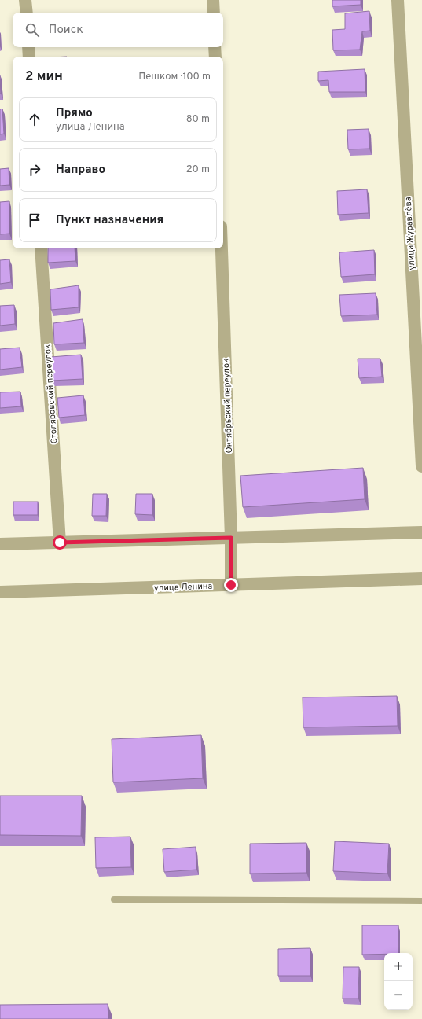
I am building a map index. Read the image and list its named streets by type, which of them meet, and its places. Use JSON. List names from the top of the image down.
{
  "streets": {
    "street": [
      "улица Журавлёва",
      "Столяровский переулок",
      "Октябрьский переулок",
      "улица Ленина"
    ]
  },
  "crossings": [
    ["Октябрьский переулок", "улица Ленина"]
  ],
  "page": {
    "search": "Поиск",
    "heading": ["2 мин", "Пешком · 100 m"],
    "list": [
      ["Прямо", "улица Ленина", "80 m"],
      ["Направо", "20 m"],
      "Пункт назначения"
    ],
    "map_buttons": ["+", "−"]
  }
}
